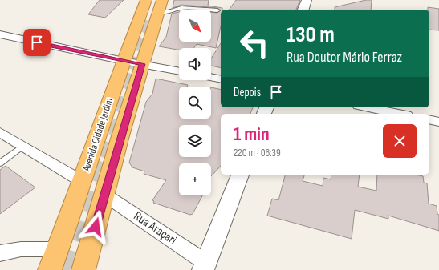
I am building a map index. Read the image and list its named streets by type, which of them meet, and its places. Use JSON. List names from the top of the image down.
{
  "streets": {
    "highway": ["Avenida Cidade Jardim"],
    "street": ["Rua Araçari"]
  },
  "crossings": [
    ["Avenida Cidade Jardim", "Rua Araçari"]
  ],
  "north": "bottom right",
  "page": {
    "map_buttons": "+",
    "turn": ["130 m", "Rua Doutor Mário Ferraz"],
    "then": "Depois",
    "heading": ["1 min", "220 m · 06:39"]
  }
}
